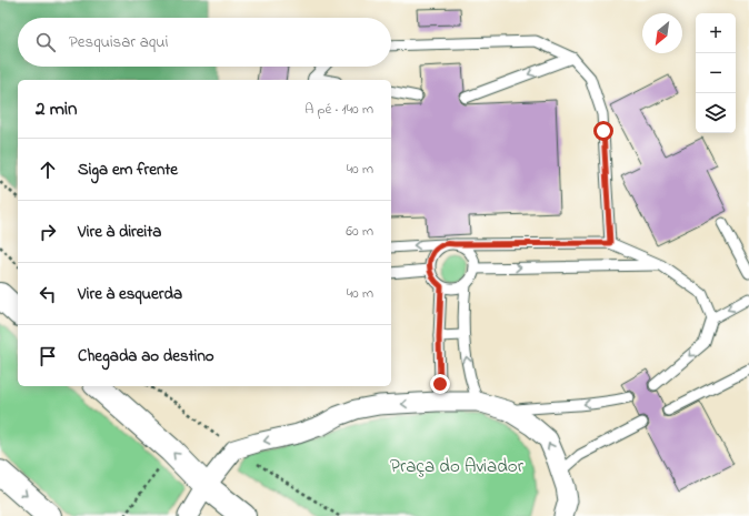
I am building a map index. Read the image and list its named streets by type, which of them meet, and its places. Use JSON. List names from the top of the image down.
{
  "parks": ["Praça do Aviador"],
  "north": "bottom left",
  "page": {
    "map_buttons": ["+", "−"],
    "search": "Pesquisar aqui",
    "heading": ["2 min", "A pé · 140 m"],
    "list": [
      ["Siga em frente", "40 m"],
      ["Vire à direita", "60 m"],
      ["Vire à esquerda", "40 m"],
      "Chegada ao destino"
    ]
  }
}
